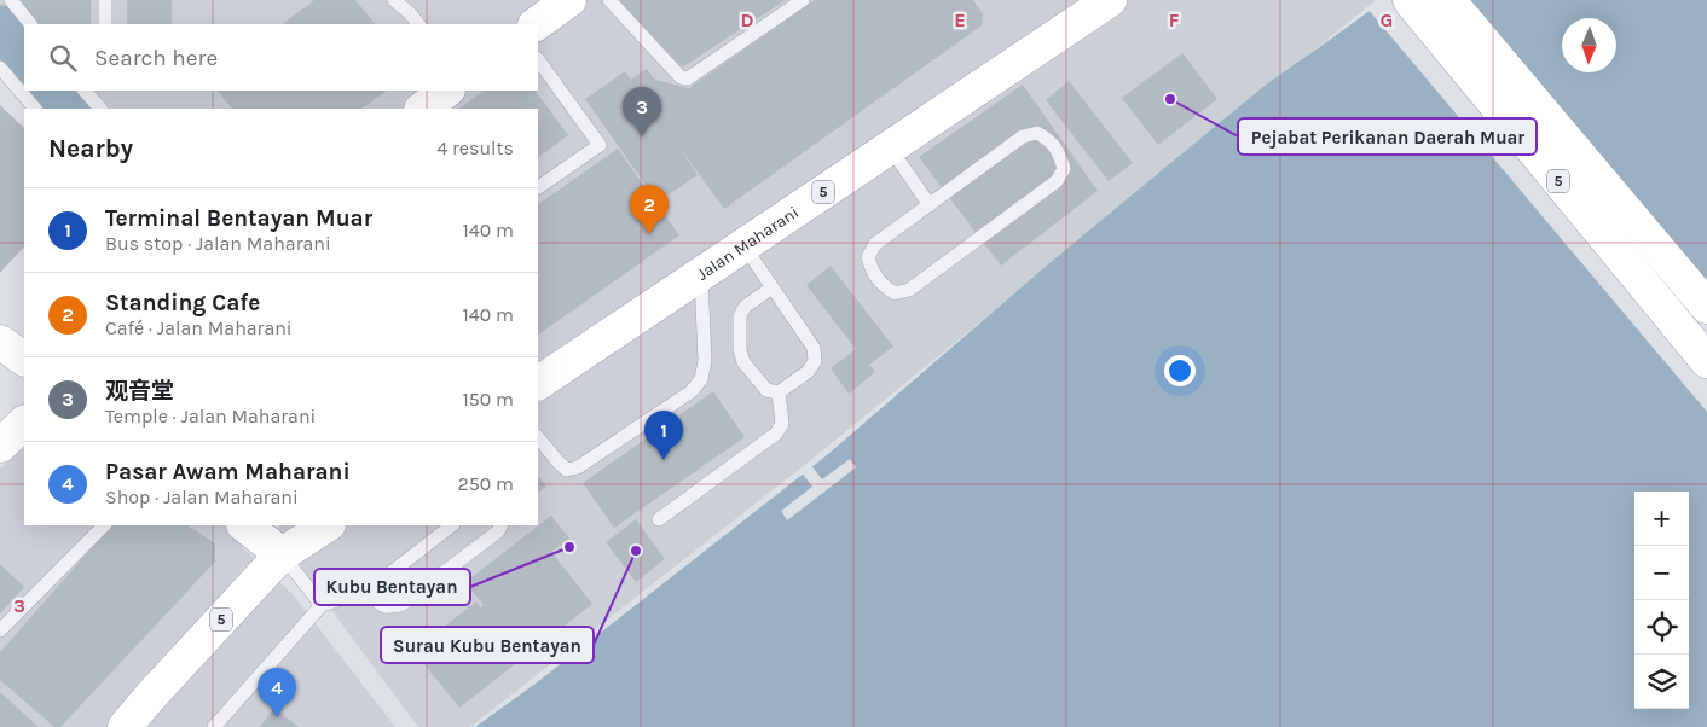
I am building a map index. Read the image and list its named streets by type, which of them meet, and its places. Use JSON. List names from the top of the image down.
{
  "streets": {
    "main road": ["5", "Jalan Maharani"]
  },
  "places": ["Pejabat Perikanan Daerah Muar", "Kubu Bentayan", "Surau Kubu Bentayan"],
  "north": "bottom",
  "page": {
    "search": "Search here",
    "pins": [
      "3",
      "2",
      "1",
      "4"
    ],
    "heading": ["Nearby", "4 results"],
    "list": [
      {
        "mark": "1",
        "name": "Terminal Bentayan Muar",
        "note": "Bus stop · Jalan Maharani",
        "value": "140 m"
      },
      {
        "mark": "2",
        "name": "Standing Cafe",
        "note": "Café · Jalan Maharani",
        "value": "140 m"
      },
      {
        "mark": "3",
        "name": "观音堂",
        "note": "Temple · Jalan Maharani",
        "value": "150 m"
      },
      {
        "mark": "4",
        "name": "Pasar Awam Maharani",
        "note": "Shop · Jalan Maharani",
        "value": "250 m"
      }
    ],
    "map_buttons": ["+", "−"]
  },
  "grid": {
    "columns": [
      "D",
      "E",
      "F",
      "G"
    ],
    "rows": ["3"]
  }
}
